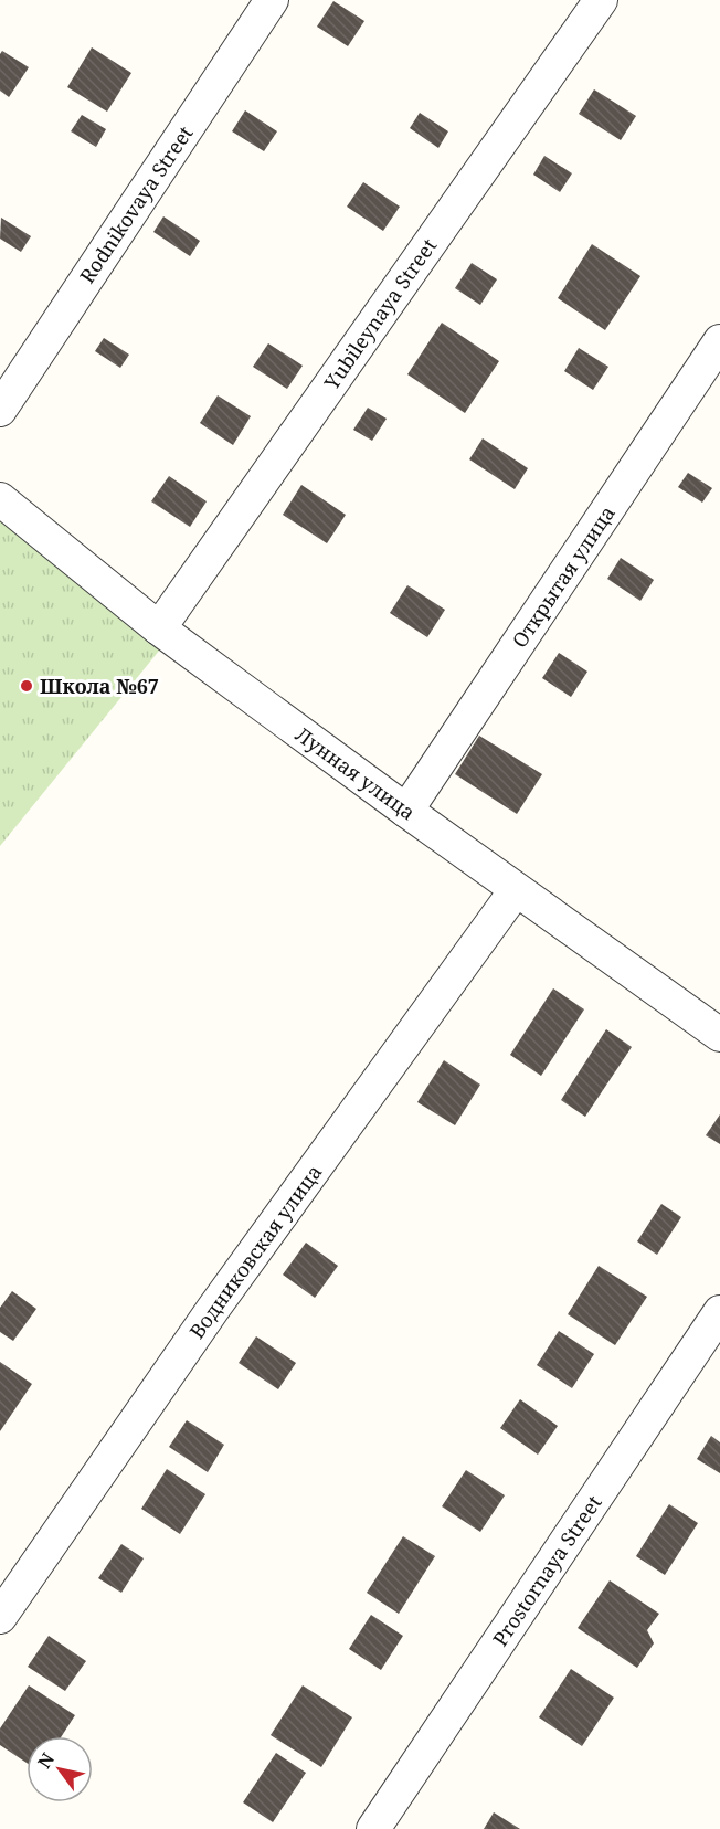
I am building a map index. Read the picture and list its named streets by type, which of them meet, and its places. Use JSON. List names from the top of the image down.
{
  "streets": {
    "street": [
      "Rodnikovaya Street",
      "Yubileynaya Street",
      "Открытая улица",
      "Лунная улица",
      "Водниковская улица",
      "Prostornaya Street"
    ]
  },
  "crossings": [
    ["Yubileynaya Street", "Лунная улица"],
    ["Открытая улица", "Лунная улица"],
    ["Лунная улица", "Водниковская улица"]
  ],
  "places": ["Школа №67"],
  "north": "top left"
}
